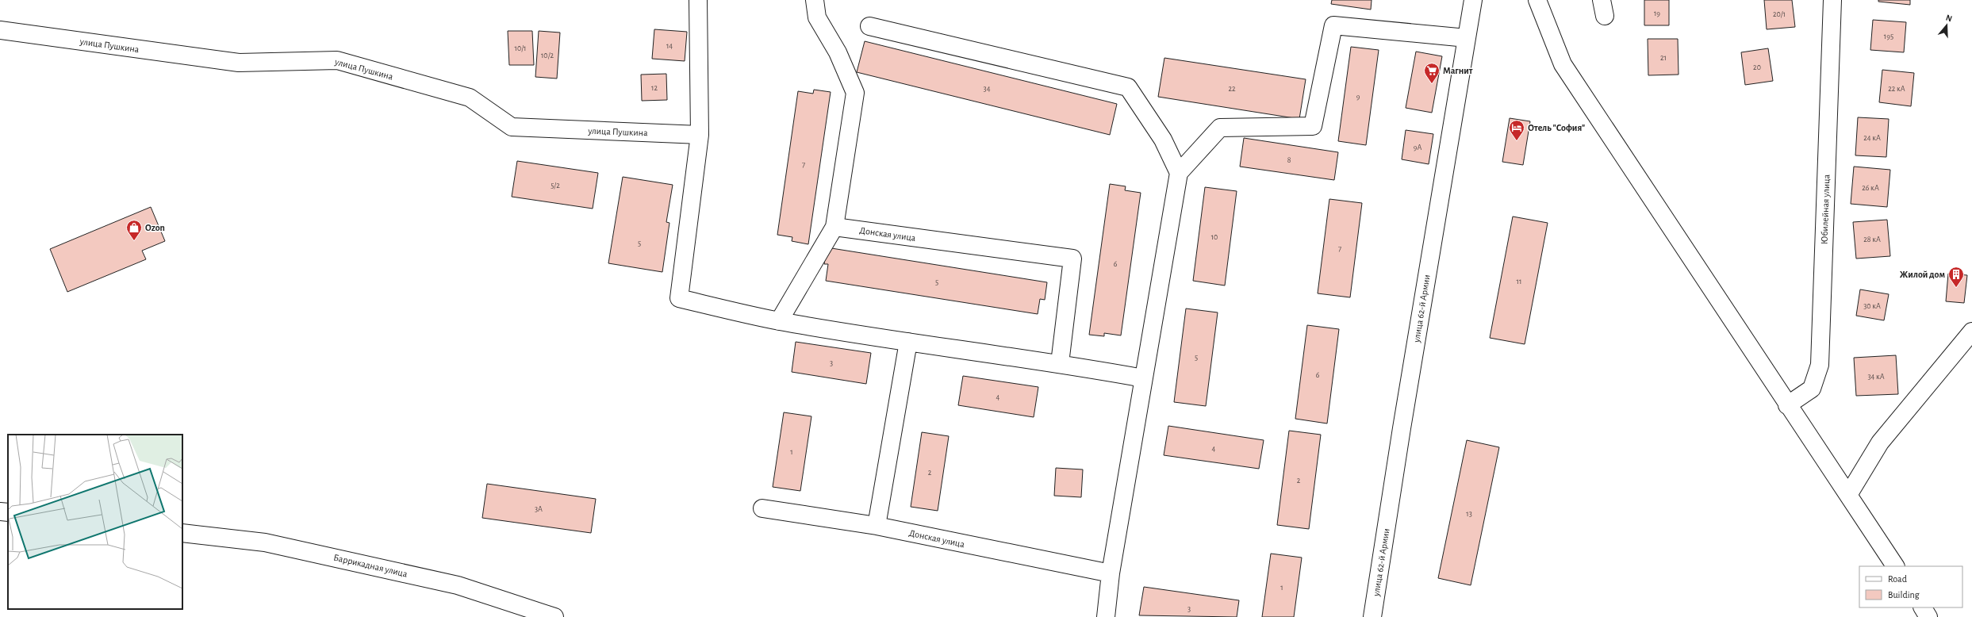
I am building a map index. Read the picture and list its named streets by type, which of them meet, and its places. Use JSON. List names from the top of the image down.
{
  "streets": {
    "street": [
      "улица Пушкина",
      "Юбилейная улица",
      "Донская улица",
      "улица 62-й Армии",
      "Баррикадная улица"
    ]
  },
  "places": {
    "supermarket": ["Магнит"],
    "hotel": ["Отель \"София\""],
    "shop": ["Ozon"],
    "building": ["Жилой дом"]
  },
  "house_numbers": [
    "19",
    "20/1",
    "195",
    "14",
    "10/1",
    "10/2",
    "21",
    "20",
    "12",
    "34",
    "22",
    "22 кА",
    "9",
    "24 кА",
    "9А",
    "8",
    "7",
    "5/2",
    "26 кА",
    "10",
    "28 кА",
    "5",
    "7",
    "6",
    "11",
    "5",
    "30 кА",
    "5",
    "3",
    "6",
    "34 кА",
    "4",
    "4",
    "1",
    "2",
    "2",
    "3А",
    "13",
    "1",
    "3"
  ],
  "legend": ["Road", "Building"],
  "north": "top"
}
